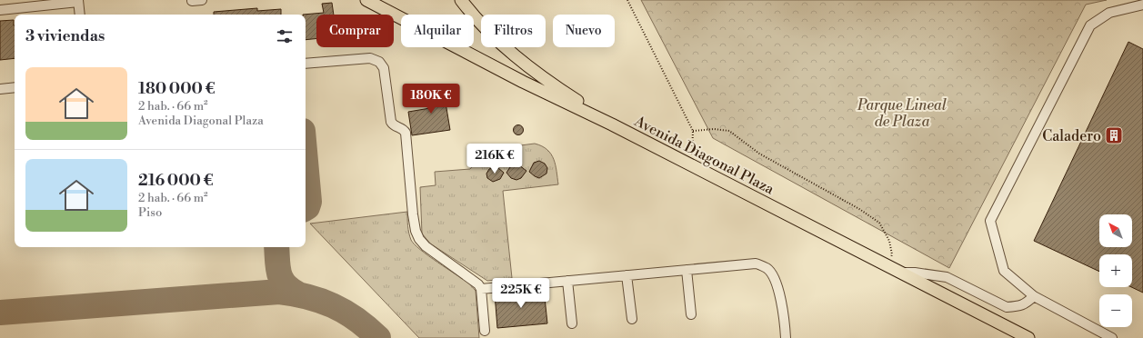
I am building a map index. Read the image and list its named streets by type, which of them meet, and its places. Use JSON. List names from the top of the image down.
{
  "streets": {
    "main road": ["Avenida Diagonal Plaza"]
  },
  "parks": ["Parque Lineal de Plaza"],
  "places": {
    "building": ["Caladero"]
  },
  "north": "top left",
  "page": {
    "chip": [
      "Comprar",
      "Alquilar",
      "Filtros",
      "Nuevo"
    ],
    "heading": "3 viviendas",
    "list": [
      {
        "name": "180 000 €",
        "note": "2 hab. · 66 m² · Avenida Diagonal Plaza"
      },
      {
        "name": "216 000 €",
        "note": "2 hab. · 66 m² · Piso"
      }
    ],
    "price": ["180K €", "216K €", "225K €"],
    "map_buttons": ["+", "−"]
  }
}
